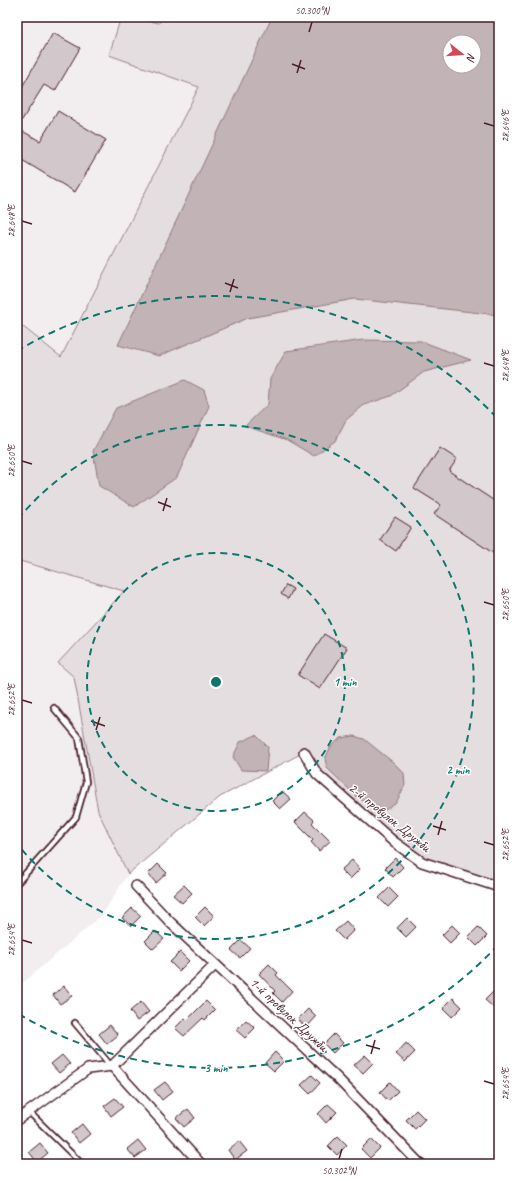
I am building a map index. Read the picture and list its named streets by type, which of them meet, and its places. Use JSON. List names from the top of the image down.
{
  "streets": {
    "street": ["2-й провулок Дружби", "1-й провулок Дружби"]
  },
  "north": "right",
  "coordinates": [
    "50.300°N",
    "28.646°E",
    "28.648°E",
    "28.650°E",
    "28.652°E",
    "28.654°E",
    "50.302°N"
  ],
  "rings": ["1 min", "2 min", "3 min"]
}
